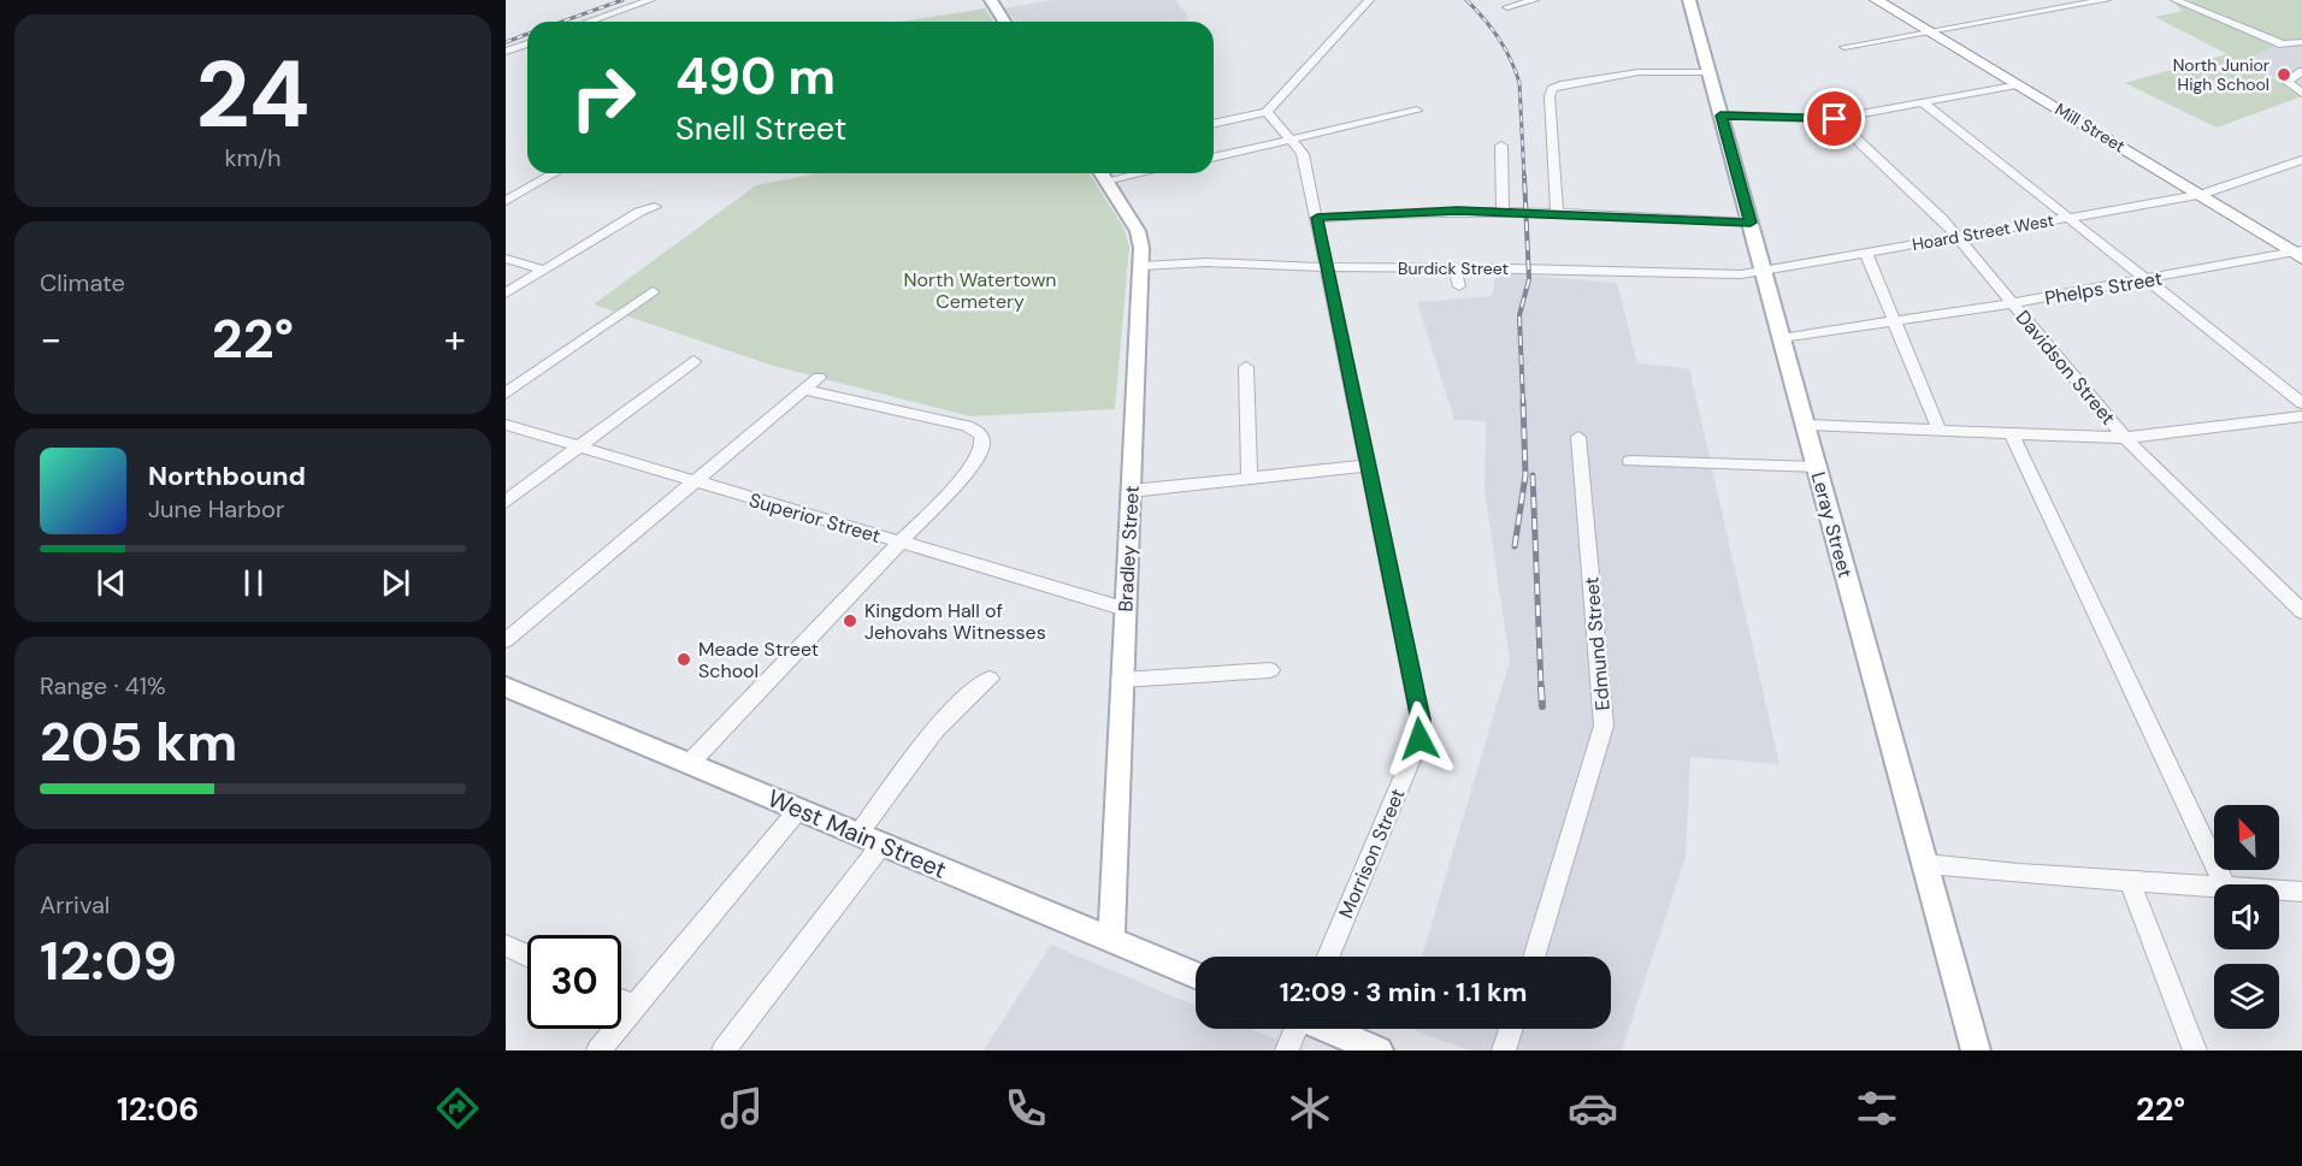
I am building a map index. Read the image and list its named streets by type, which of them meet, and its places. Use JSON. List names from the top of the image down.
{
  "streets": {
    "highway": ["Mill Street"],
    "main road": ["Leray Street", "Bradley Street", "West Main Street"],
    "street": [
      "Hoard Street West",
      "Burdick Street",
      "Phelps Street",
      "Davidson Street",
      "Superior Street",
      "Edmund Street",
      "Morrison Street"
    ]
  },
  "crossings": [
    ["Mill Street", "Hoard Street West"],
    ["Mill Street", "Phelps Street"],
    ["Hoard Street West", "Burdick Street"],
    ["Hoard Street West", "Davidson Street"],
    ["Hoard Street West", "Leray Street"],
    ["Burdick Street", "Leray Street"],
    ["Burdick Street", "Bradley Street"],
    ["Burdick Street", "Morrison Street"],
    ["Phelps Street", "Davidson Street"],
    ["Phelps Street", "Leray Street"],
    ["Superior Street", "Bradley Street"],
    ["Bradley Street", "West Main Street"]
  ],
  "parks": ["North Watertown Cemetery"],
  "places": ["North Junior High School", "Kingdom Hall of Jehovahs Witnesses", "Meade Street School"],
  "north": "top left",
  "page": {
    "tile": [
      ["24", "km/h"],
      "Climate",
      ["Range · 41%", "205 km"],
      ["Arrival", "12:09"]
    ],
    "turn": ["490 m", "Snell Street"],
    "heat": ["−", "22°", "+"],
    "song": ["Northbound", "June Harbor"],
    "limit": "30",
    "trip": "12:09 · 3 min · 1.1 km",
    "tabs": ["12:06", "22°"]
  }
}
